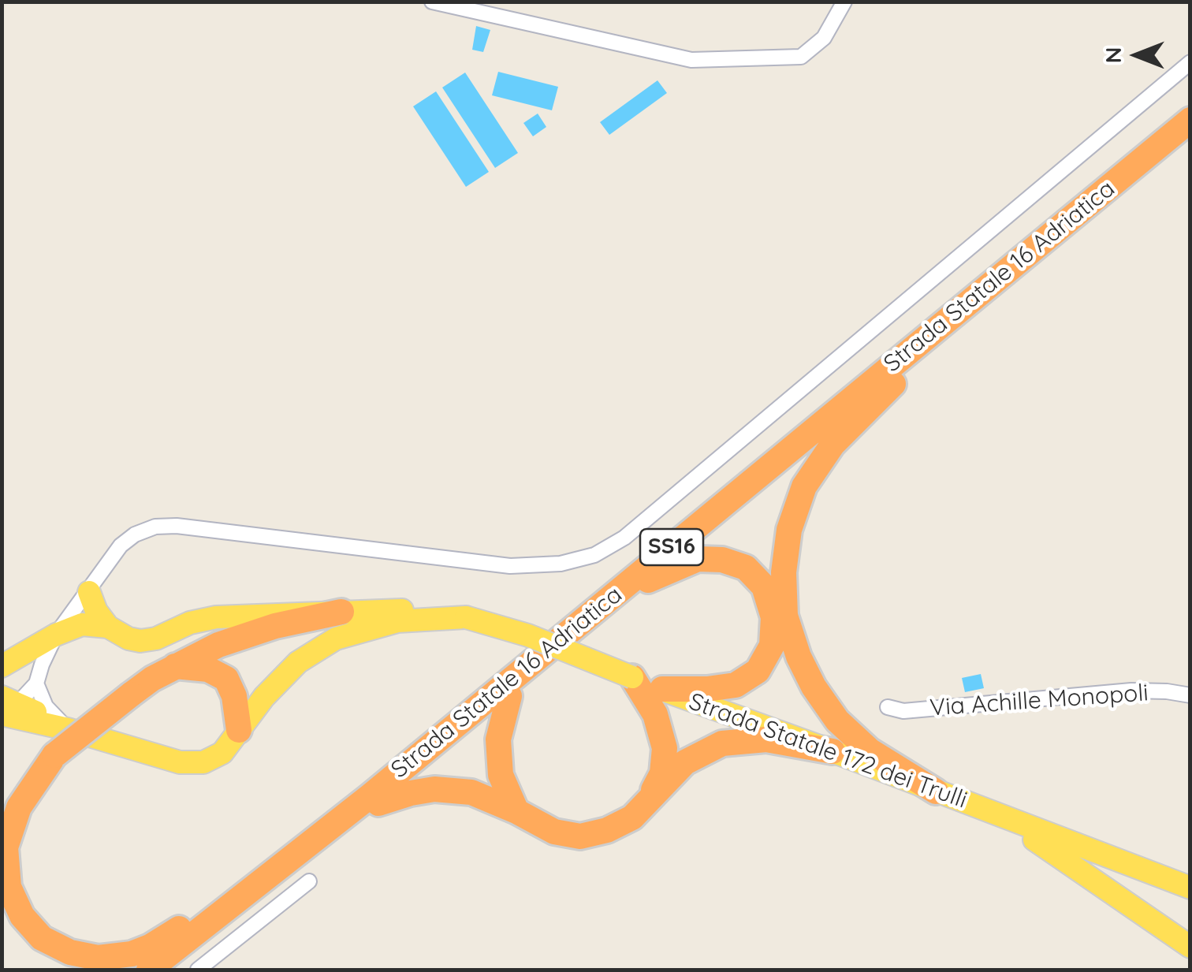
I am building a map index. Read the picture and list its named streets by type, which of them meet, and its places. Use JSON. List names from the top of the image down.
{
  "streets": {
    "highway": ["Strada Statale 16 Adriatica", "SS16"],
    "main road": ["Strada Statale 172 dei Trulli"],
    "street": ["Via Achille Monopoli"]
  },
  "north": "left"
}
